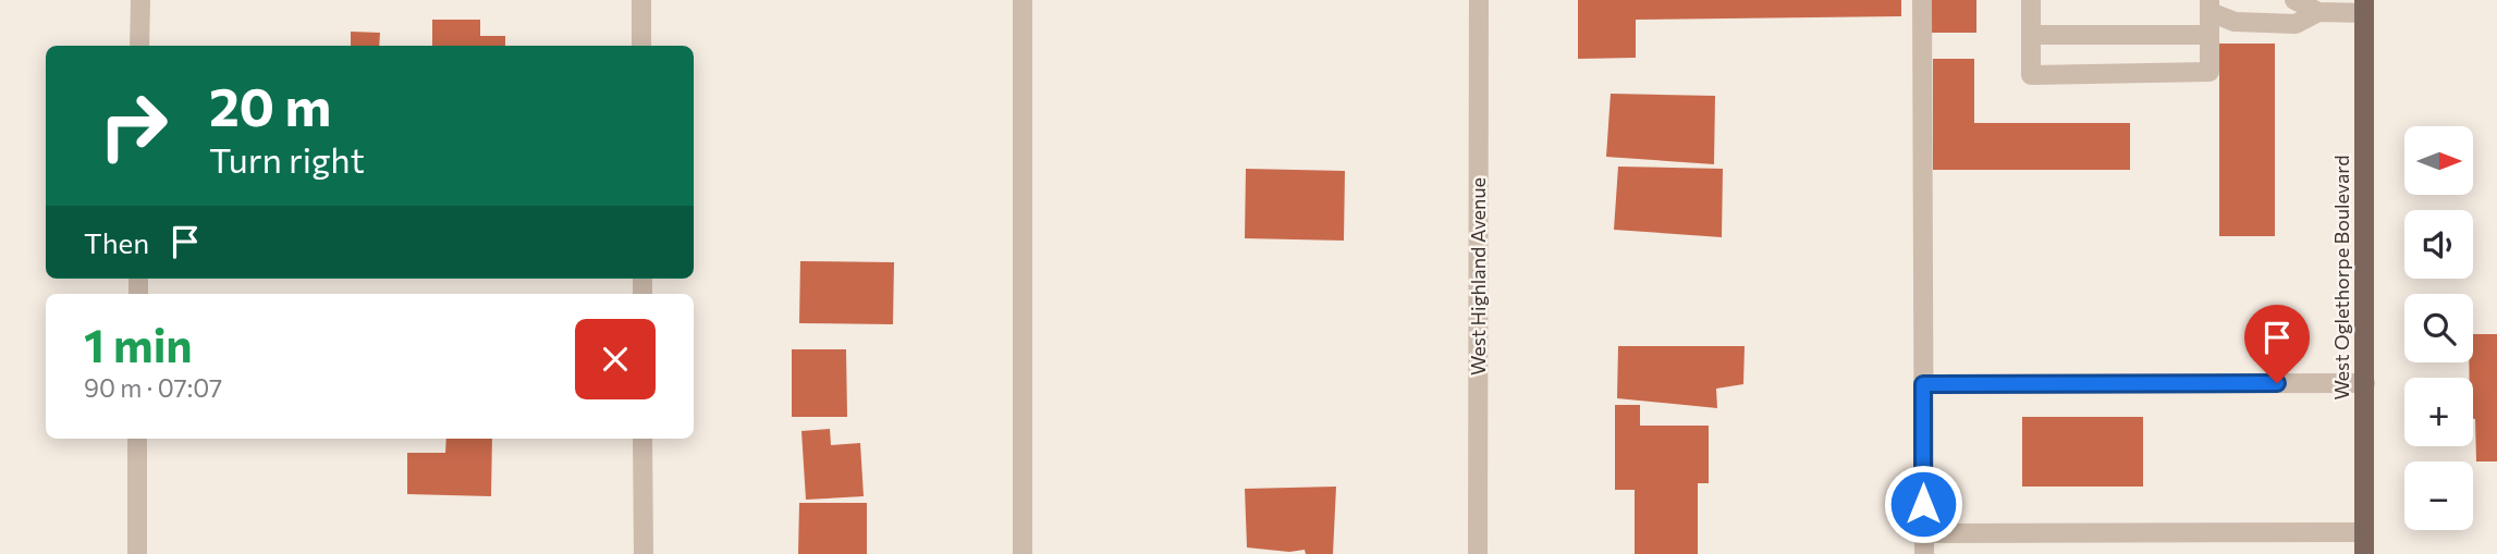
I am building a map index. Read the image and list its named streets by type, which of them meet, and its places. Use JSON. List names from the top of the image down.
{
  "streets": {
    "main road": ["West Oglethorpe Boulevard"],
    "street": ["West Highland Avenue"]
  },
  "north": "right",
  "page": {
    "turn": ["20 m", "Turn right"],
    "map_buttons": ["+", "−"],
    "then": "Then",
    "heading": ["1 min", "90 m · 07:07"]
  }
}
